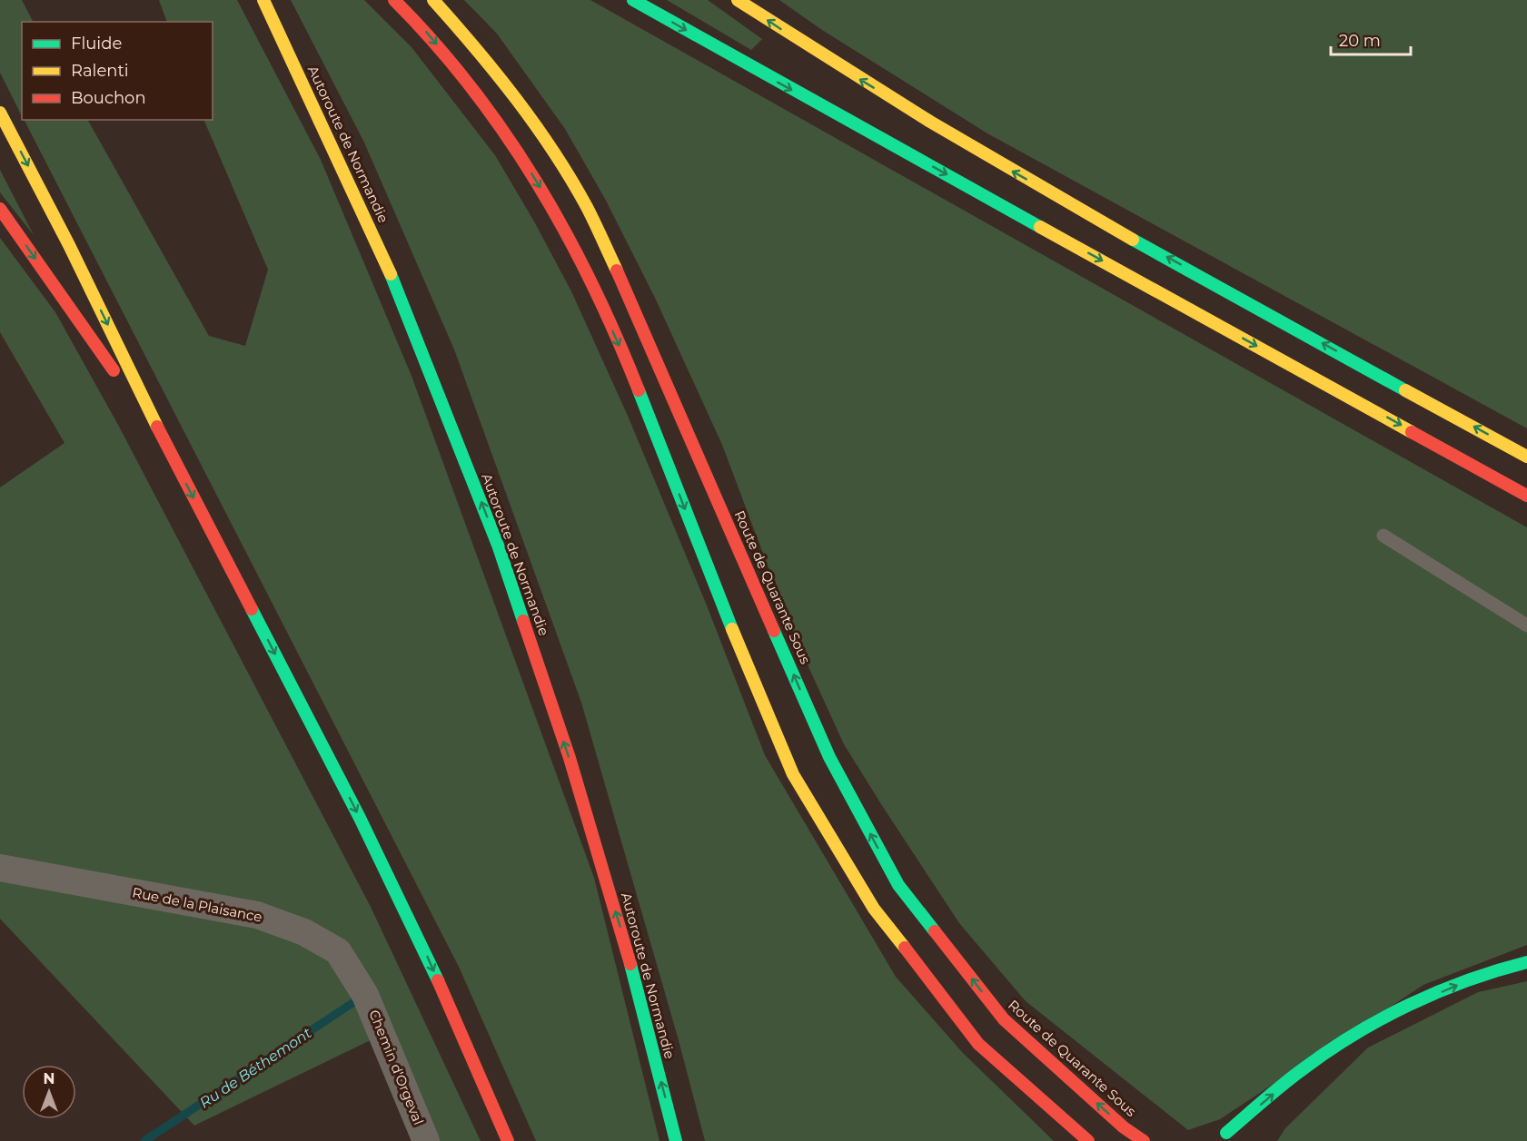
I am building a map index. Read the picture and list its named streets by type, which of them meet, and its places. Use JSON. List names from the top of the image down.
{
  "streets": {
    "main road": ["Autoroute de Normandie", "Route de Quarante Sous"],
    "street": ["Rue de la Plaisance", "Chemin d'Orgeval"]
  },
  "crossings": [
    ["Rue de la Plaisance", "Chemin d'Orgeval"]
  ],
  "one_way": ["Autoroute de Normandie"],
  "water": ["Ru de Béthemont"],
  "legend": ["Fluide", "Ralenti", "Bouchon"],
  "scale_bar": "20 m",
  "north": "top"
}
